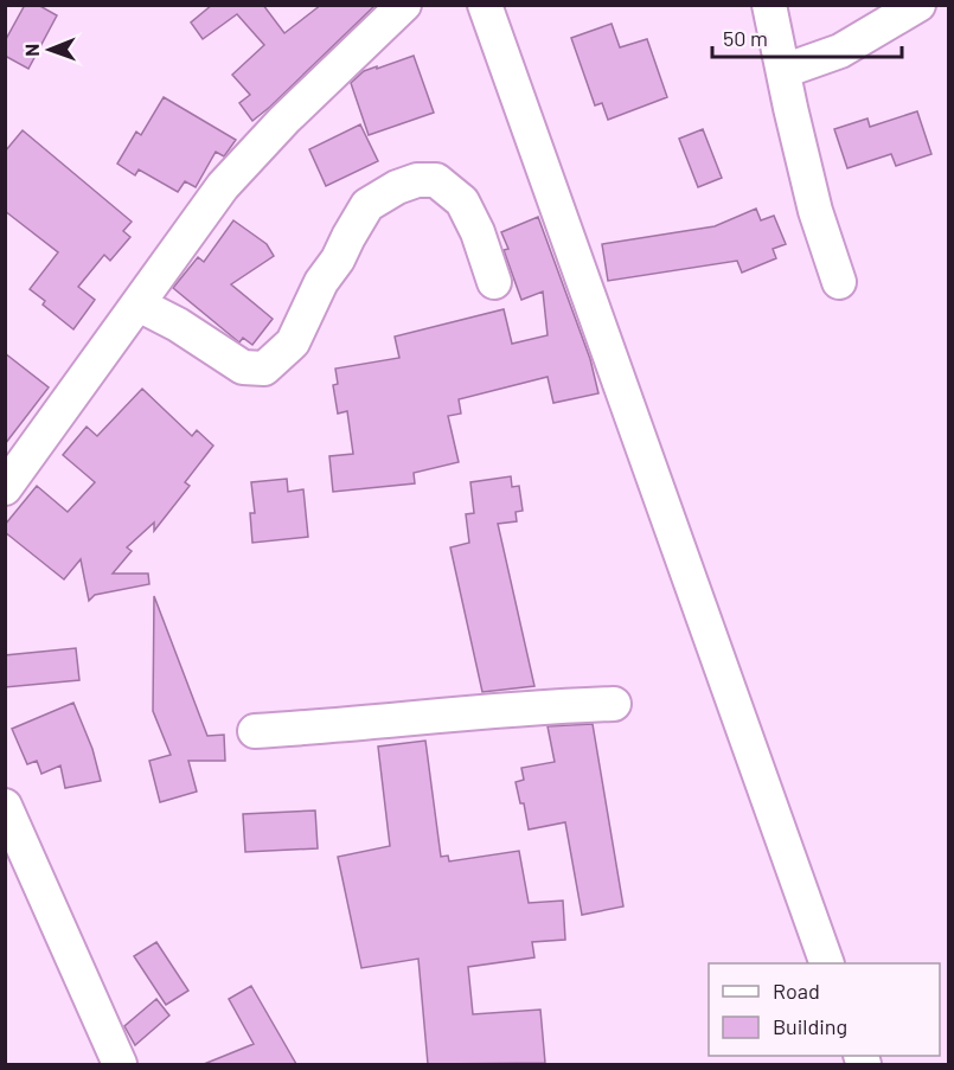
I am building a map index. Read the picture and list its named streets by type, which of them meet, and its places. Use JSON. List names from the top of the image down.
{
  "legend": ["Road", "Building"],
  "scale_bar": "50 m",
  "north": "left"
}
